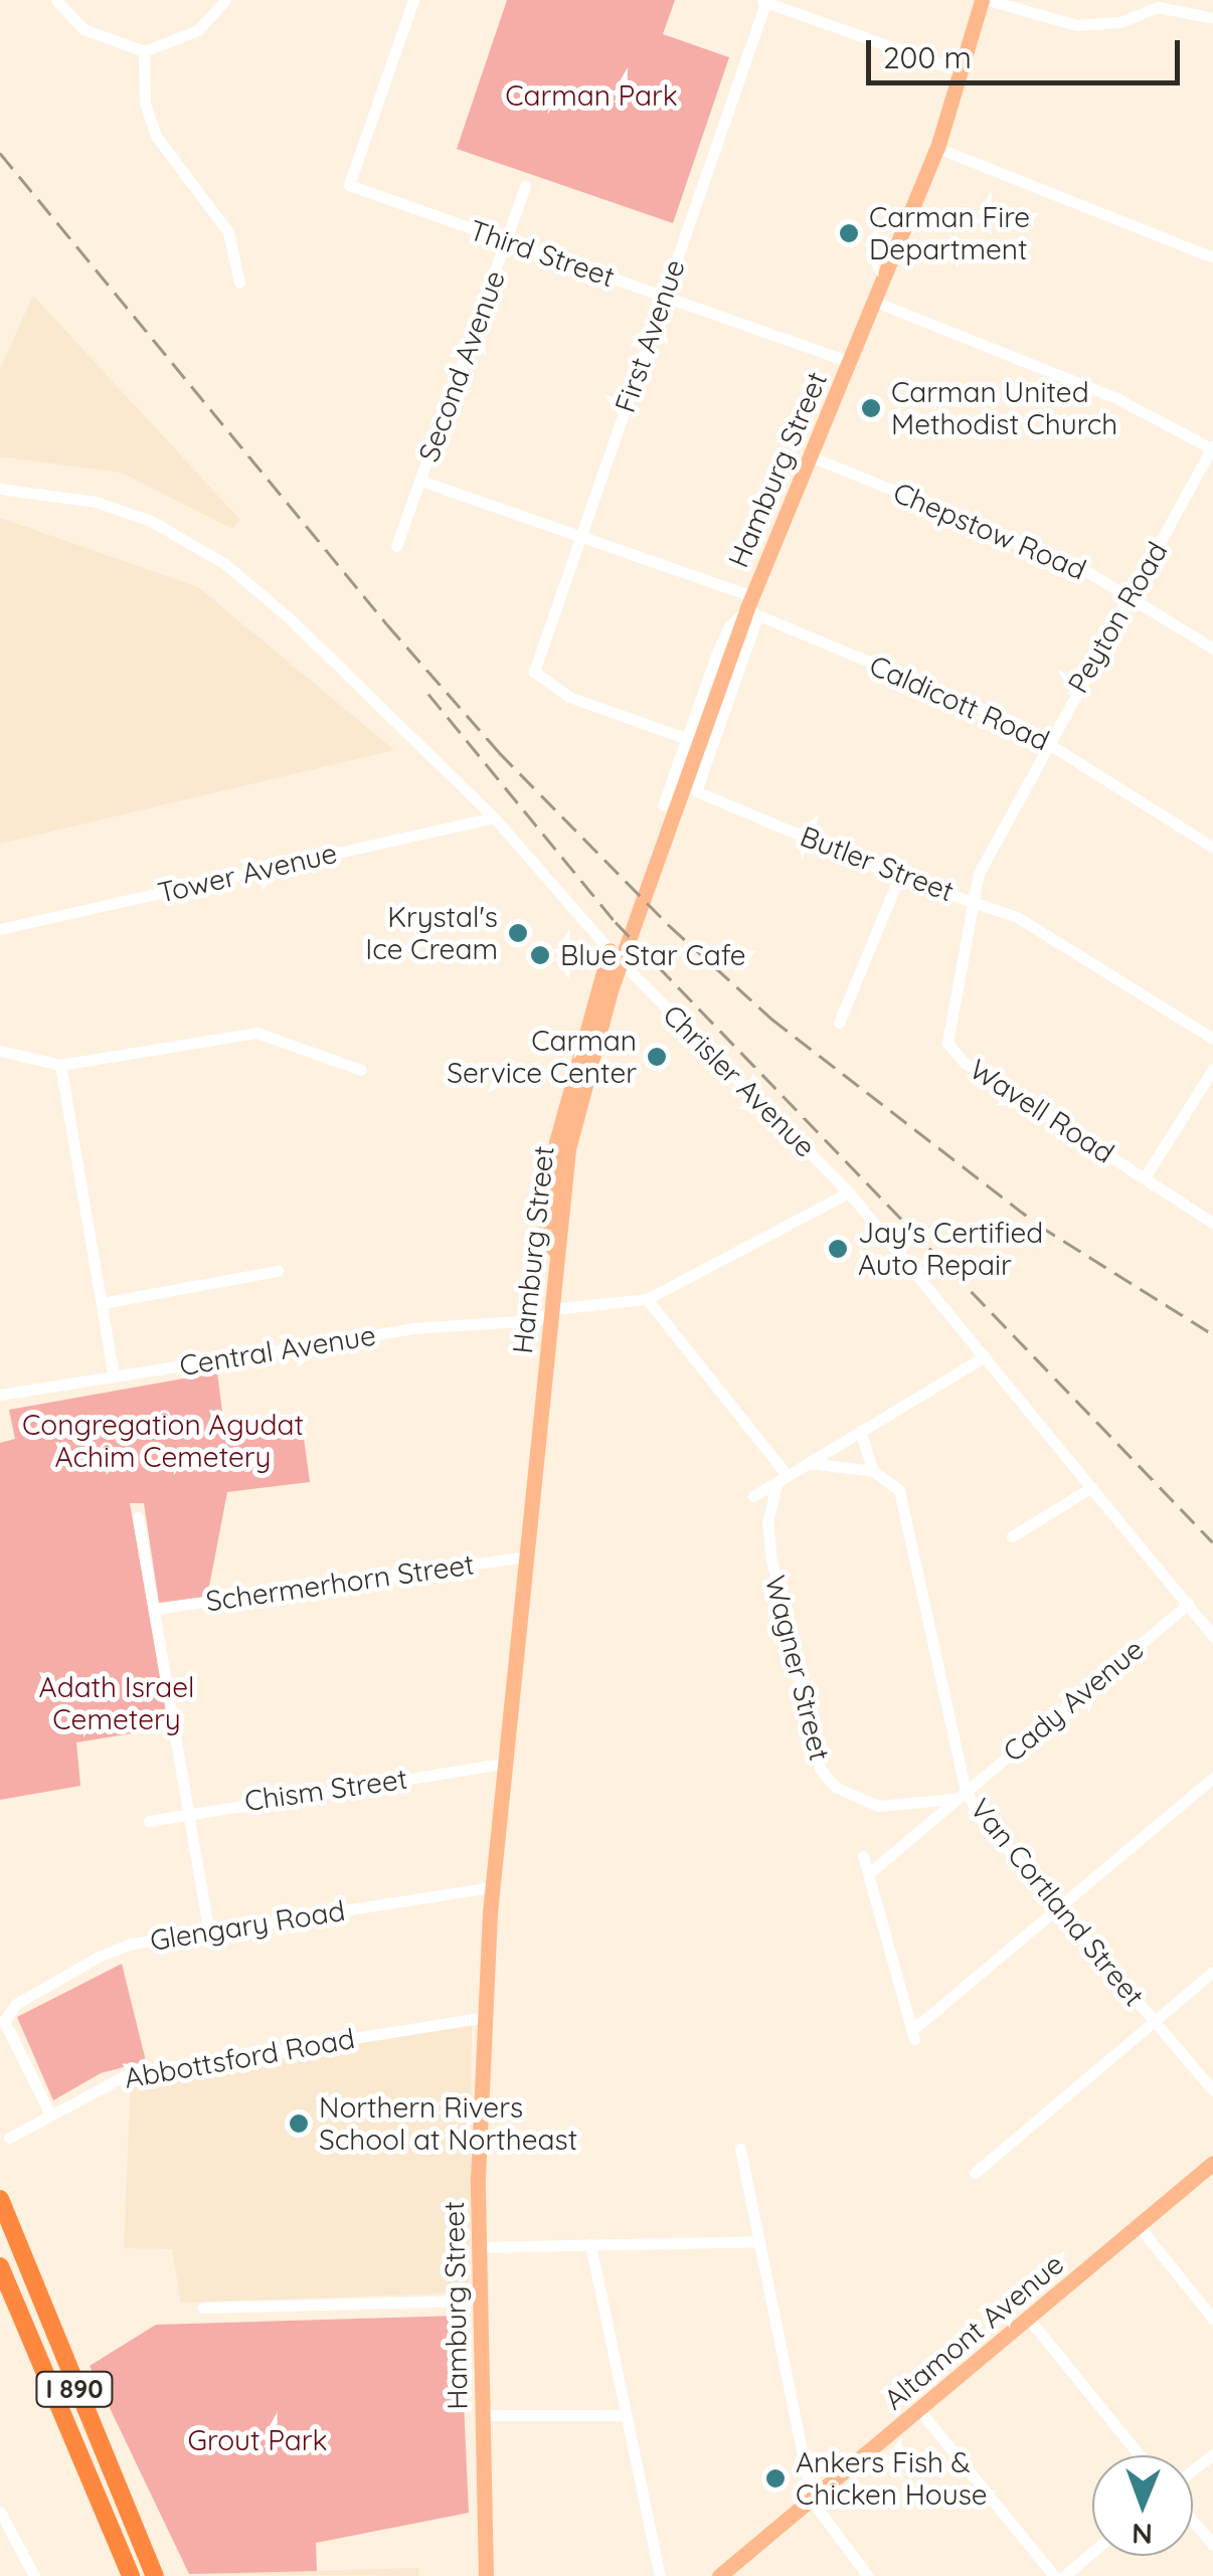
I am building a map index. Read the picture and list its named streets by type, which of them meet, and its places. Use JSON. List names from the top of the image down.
{
  "streets": {
    "highway": ["I 890"],
    "main road": ["Hamburg Street", "Altamont Avenue"],
    "street": [
      "Third Street",
      "First Avenue",
      "Second Avenue",
      "Chepstow Road",
      "Peyton Road",
      "Caldicott Road",
      "Butler Street",
      "Tower Avenue",
      "Chrisler Avenue",
      "Wavell Road",
      "Central Avenue",
      "Schermerhorn Street",
      "Wagner Street",
      "Cady Avenue",
      "Chism Street",
      "Van Cortland Street",
      "Glengary Road",
      "Abbottsford Road"
    ]
  },
  "crossings": [
    ["Third Street", "First Avenue"],
    ["Third Street", "Second Avenue"],
    ["Third Street", "Hamburg Street"],
    ["First Avenue", "Caldicott Road"],
    ["Second Avenue", "Caldicott Road"],
    ["Hamburg Street", "Chepstow Road"],
    ["Hamburg Street", "Caldicott Road"],
    ["Hamburg Street", "Butler Street"],
    ["Hamburg Street", "Central Avenue"],
    ["Hamburg Street", "Schermerhorn Street"],
    ["Hamburg Street", "Chism Street"],
    ["Hamburg Street", "Glengary Road"],
    ["Hamburg Street", "Abbottsford Road"],
    ["Chepstow Road", "Peyton Road"],
    ["Peyton Road", "Caldicott Road"],
    ["Peyton Road", "Butler Street"],
    ["Peyton Road", "Wavell Road"],
    ["Caldicott Road", "Butler Street"],
    ["Butler Street", "Wavell Road"],
    ["Tower Avenue", "Chrisler Avenue"],
    ["Chrisler Avenue", "Cady Avenue"],
    ["Wagner Street", "Cady Avenue"],
    ["Wagner Street", "Van Cortland Street"],
    ["Cady Avenue", "Van Cortland Street"],
    ["Glengary Road", "Abbottsford Road"]
  ],
  "parks": [
    "Carman Park",
    "Congregation Agudat Achim Cemetery",
    "Adath Israel Cemetery",
    "Grout Park"
  ],
  "places": [
    "Carman Fire Department",
    "Carman United Methodist Church",
    "Krystal's Ice Cream",
    "Blue Star Cafe",
    "Carman Service Center",
    "Jay's Certified Auto Repair",
    "Northern Rivers School at Northeast",
    "Ankers Fish & Chicken House"
  ],
  "scale_bar": "200 m",
  "north": "bottom"
}
